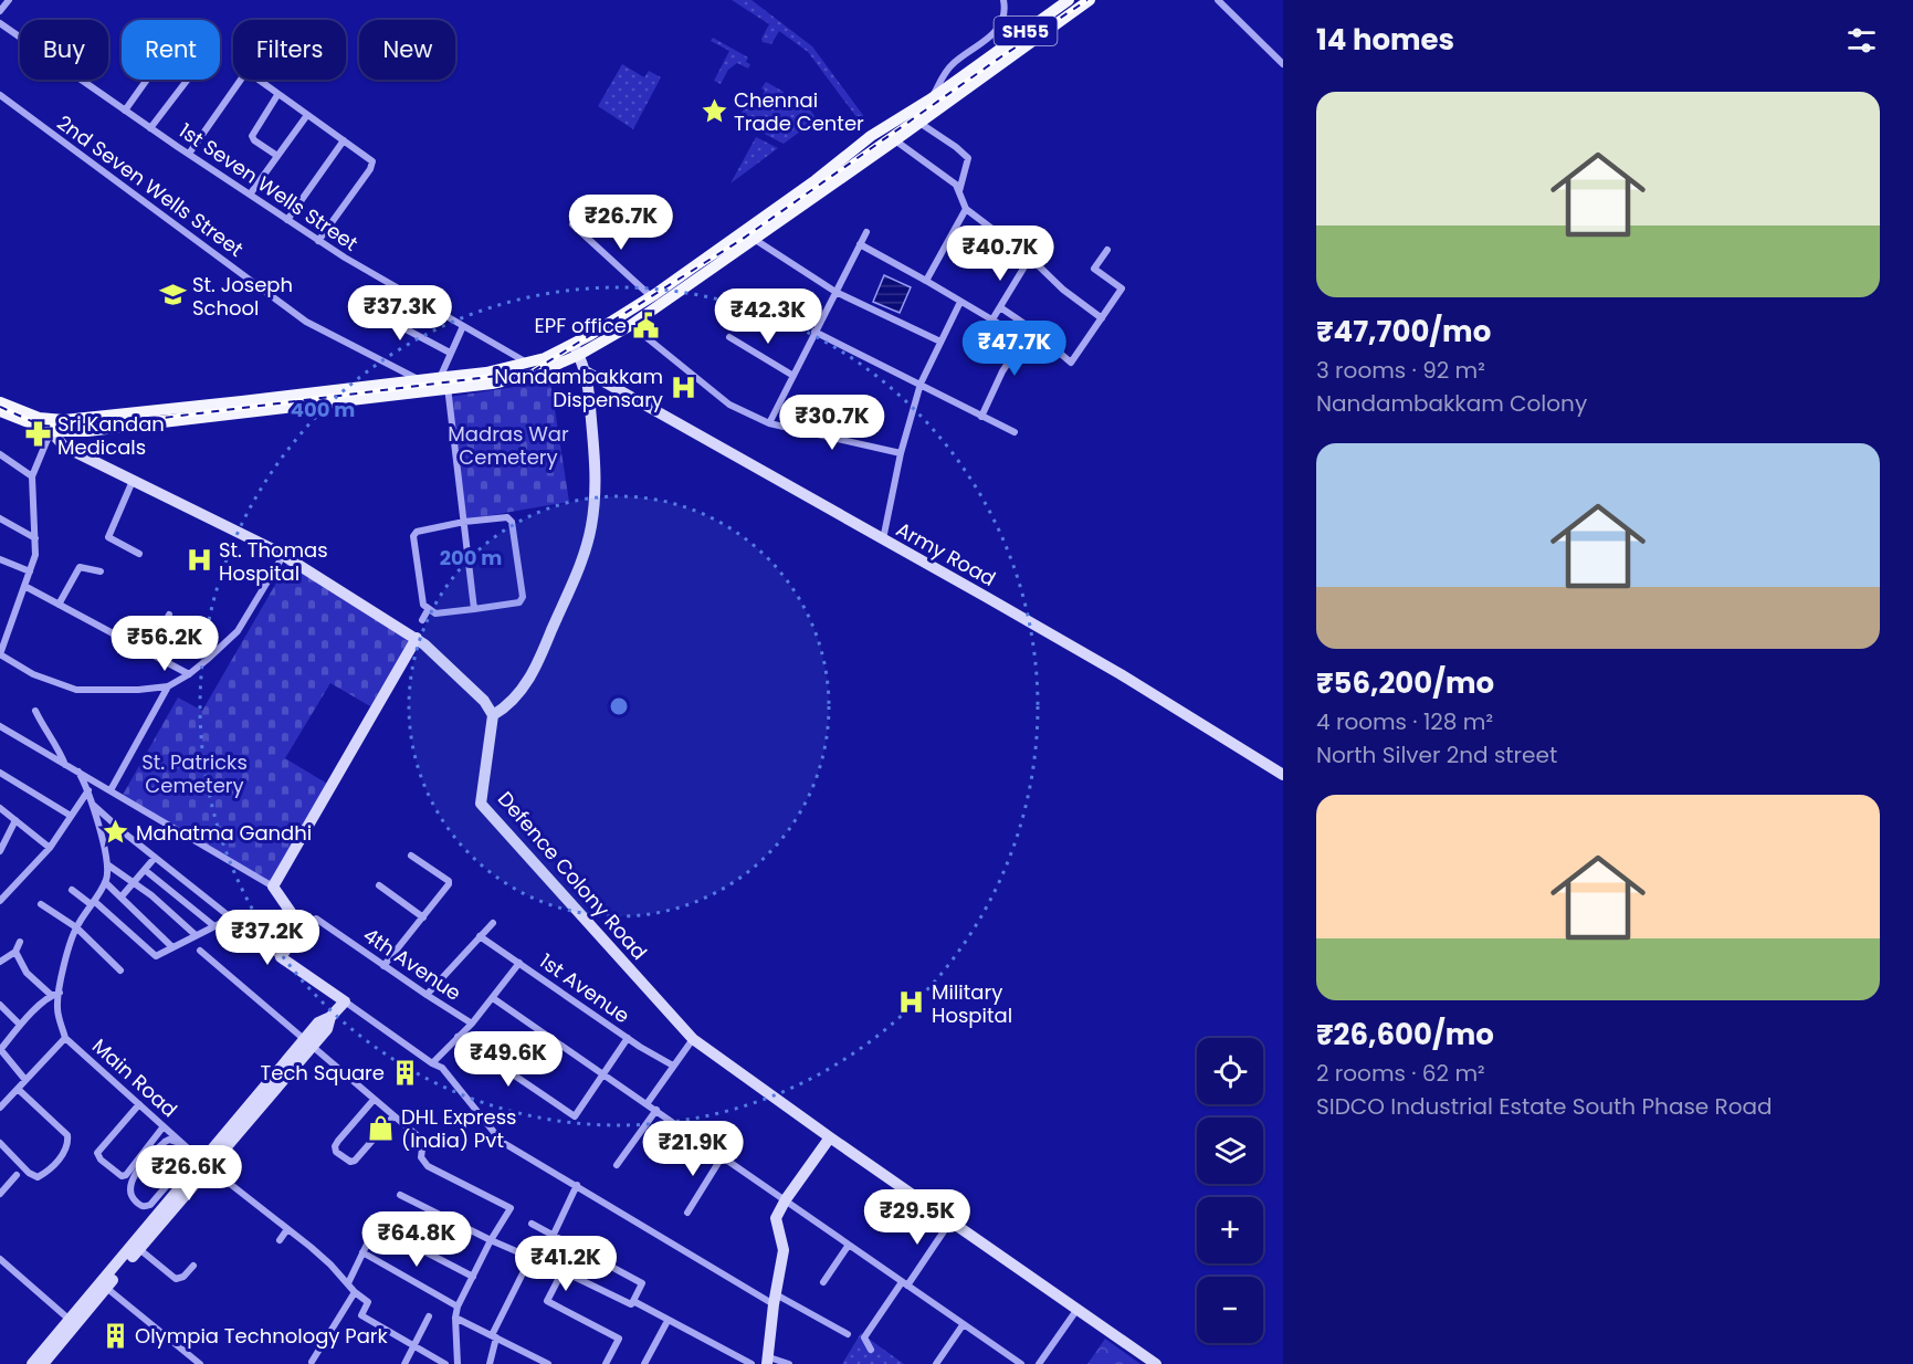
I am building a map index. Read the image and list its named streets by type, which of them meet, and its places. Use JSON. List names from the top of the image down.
{
  "streets": {
    "main road": ["SH55", "Army Road", "Defence Colony Road"],
    "street": [
      "2nd Seven Wells Street",
      "1st Seven Wells Street",
      "4th Avenue",
      "1st Avenue",
      "Main Road"
    ]
  },
  "crossings": [
    ["SH55", "2nd Seven Wells Street"],
    ["SH55", "1st Seven Wells Street"]
  ],
  "parks": ["Madras War Cemetery", "St. Patricks Cemetery"],
  "places": {
    "place": ["Chennai Trade Center", "Mahatma Gandhi"],
    "school or university": ["St. Joseph School"],
    "public building": ["EPF office"],
    "hospital": ["Nandambakkam Dispensary", "St. Thomas Hospital", "Military Hospital"],
    "pharmacy": ["Sri Kandan Medicals"],
    "building": ["Tech Square", "Olympia Technology Park"],
    "shop": ["DHL Express (India) Pvt"]
  },
  "page": {
    "heading": "14 homes",
    "chip": [
      "Buy",
      "Rent",
      "Filters",
      "New"
    ],
    "list": [
      {
        "name": "₹47,700/mo",
        "note": "3 rooms · 92 m² · Nandambakkam Colony"
      },
      {
        "name": "₹56,200/mo",
        "note": "4 rooms · 128 m² · North Silver 2nd street"
      },
      {
        "name": "₹26,600/mo",
        "note": "2 rooms · 62 m² · SIDCO Industrial Estate South Phase Road"
      }
    ],
    "price": [
      "₹26.7K",
      "₹40.7K",
      "₹37.3K",
      "₹42.3K",
      "₹47.7K",
      "₹30.7K",
      "₹56.2K",
      "₹37.2K",
      "₹49.6K",
      "₹21.9K",
      "₹26.6K",
      "₹29.5K",
      "₹64.8K",
      "₹41.2K"
    ],
    "map_buttons": ["+", "−"]
  },
  "rings": ["400 m", "200 m"]
}
